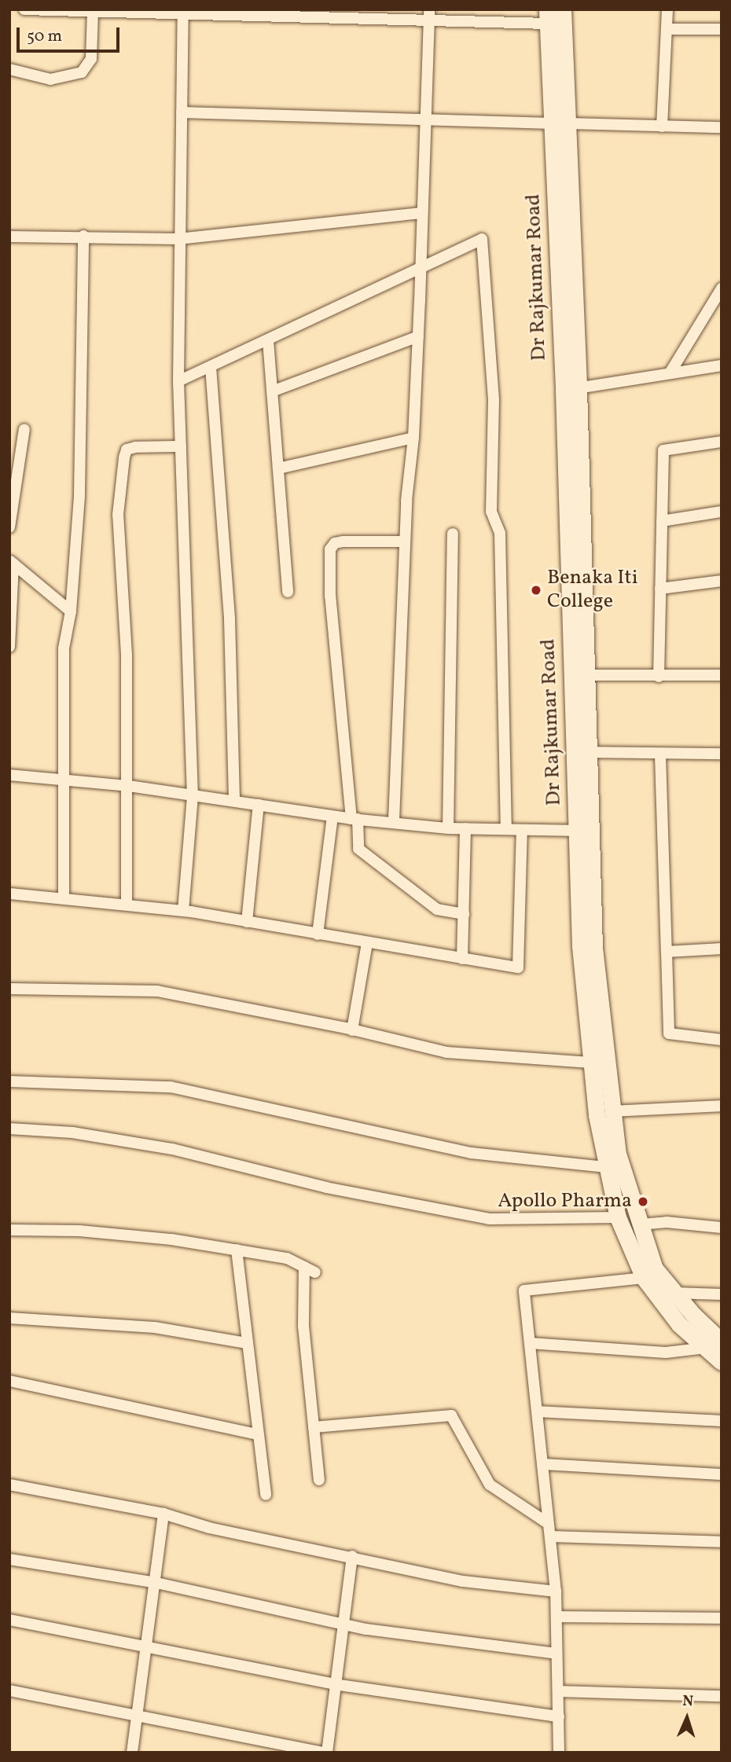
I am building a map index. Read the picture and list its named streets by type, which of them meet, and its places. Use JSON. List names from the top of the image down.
{
  "streets": {
    "main road": ["Dr Rajkumar Road"]
  },
  "places": ["Benaka Iti College", "Apollo Pharma"],
  "scale_bar": "50 m",
  "north": "top"
}
